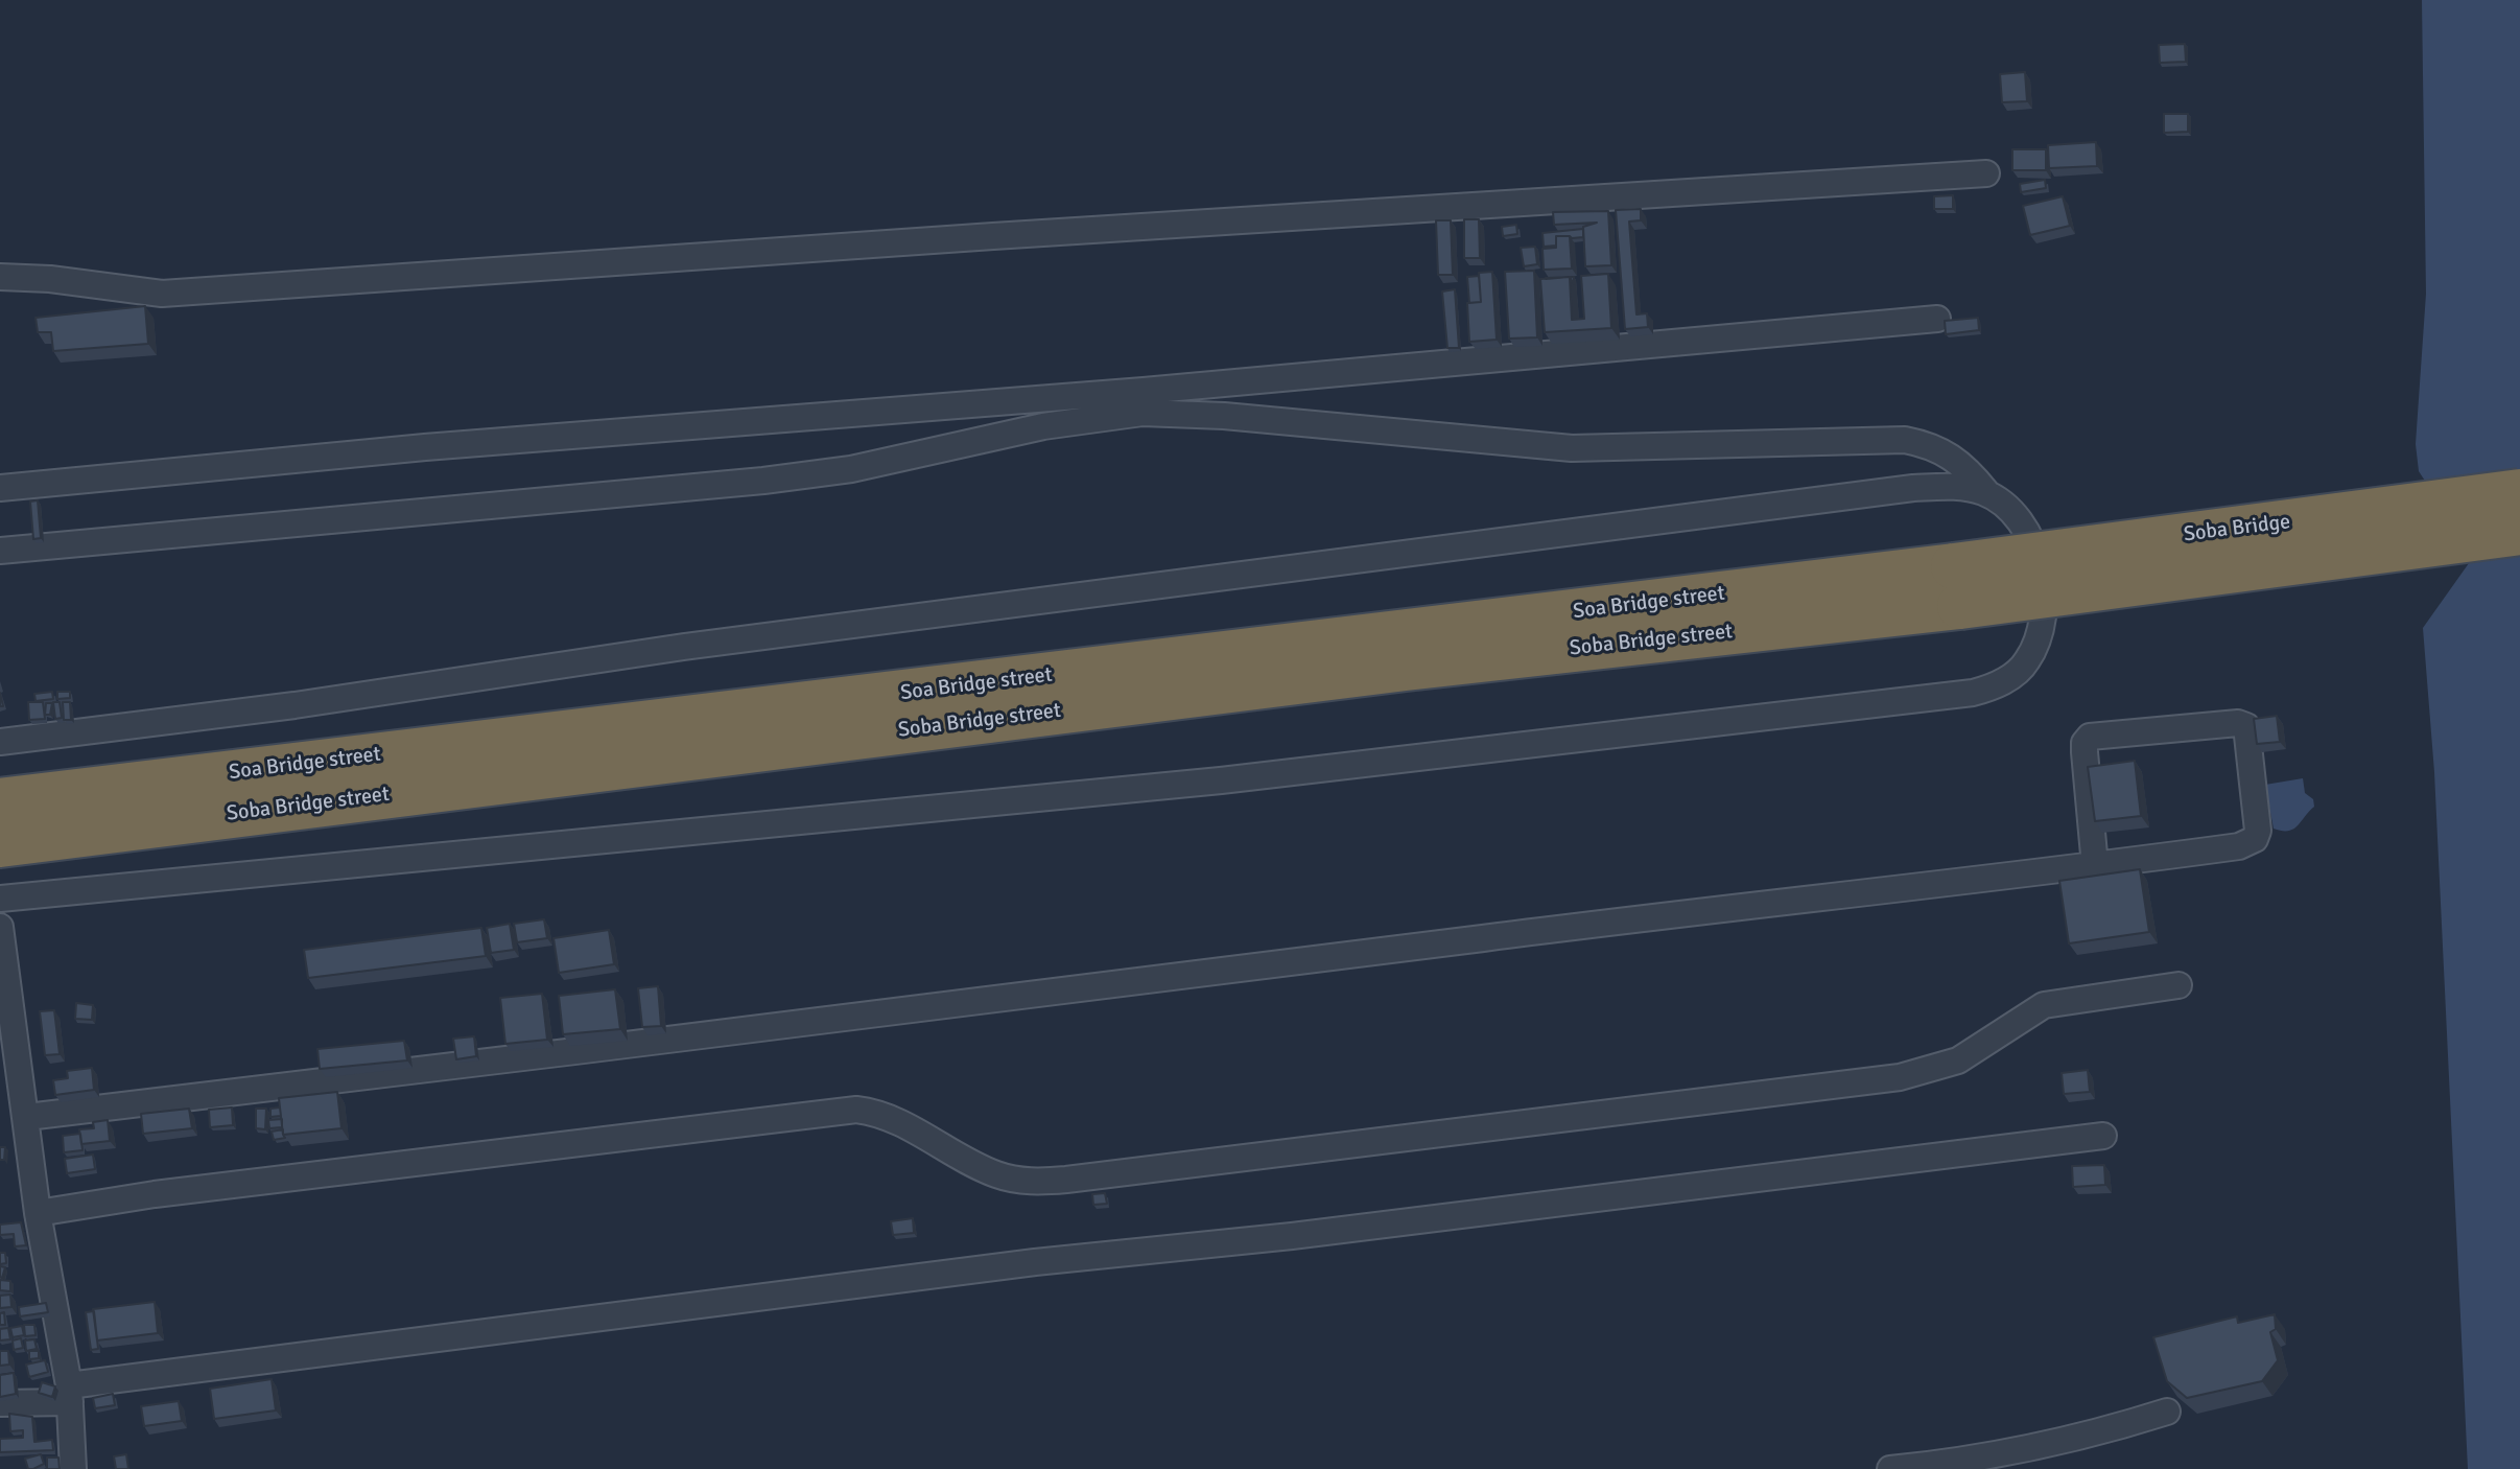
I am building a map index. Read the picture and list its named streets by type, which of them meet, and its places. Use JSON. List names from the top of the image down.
{
  "streets": {
    "highway": ["Soba Bridge", "Soa Bridge street", "Soba Bridge street"]
  },
  "crossings": [
    ["Soba Bridge", "Soa Bridge street"],
    ["Soba Bridge", "Soba Bridge street"],
    ["Soa Bridge street", "Soba Bridge street"]
  ]
}
